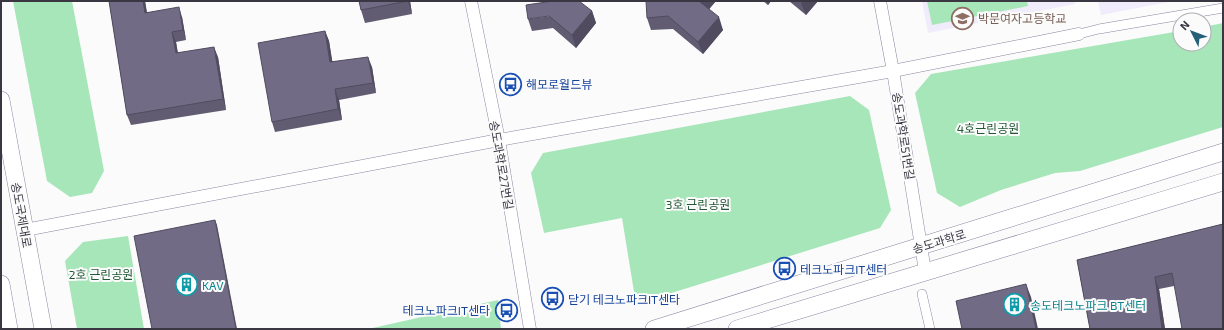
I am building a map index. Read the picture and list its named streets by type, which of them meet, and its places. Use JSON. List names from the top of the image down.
{
  "streets": {
    "main road": ["송도국제대로", "송도과학로"],
    "street": ["송도과학로51번길", "송도과학로27번길"]
  },
  "crossings": [
    ["송도과학로51번길", "송도과학로"]
  ],
  "parks": ["4호근린공원", "3호 근린공원", "2호 근린공원"],
  "places": {
    "school or university": ["박문여자고등학교"],
    "bus stop": [
      "해모로월드뷰",
      "테크노파크IT센터",
      "닫기 테크노파크IT센타",
      "테크노파크IT센타"
    ],
    "building": ["KAV", "송도테크노파크 BT센터"]
  },
  "north": "top left"
}
